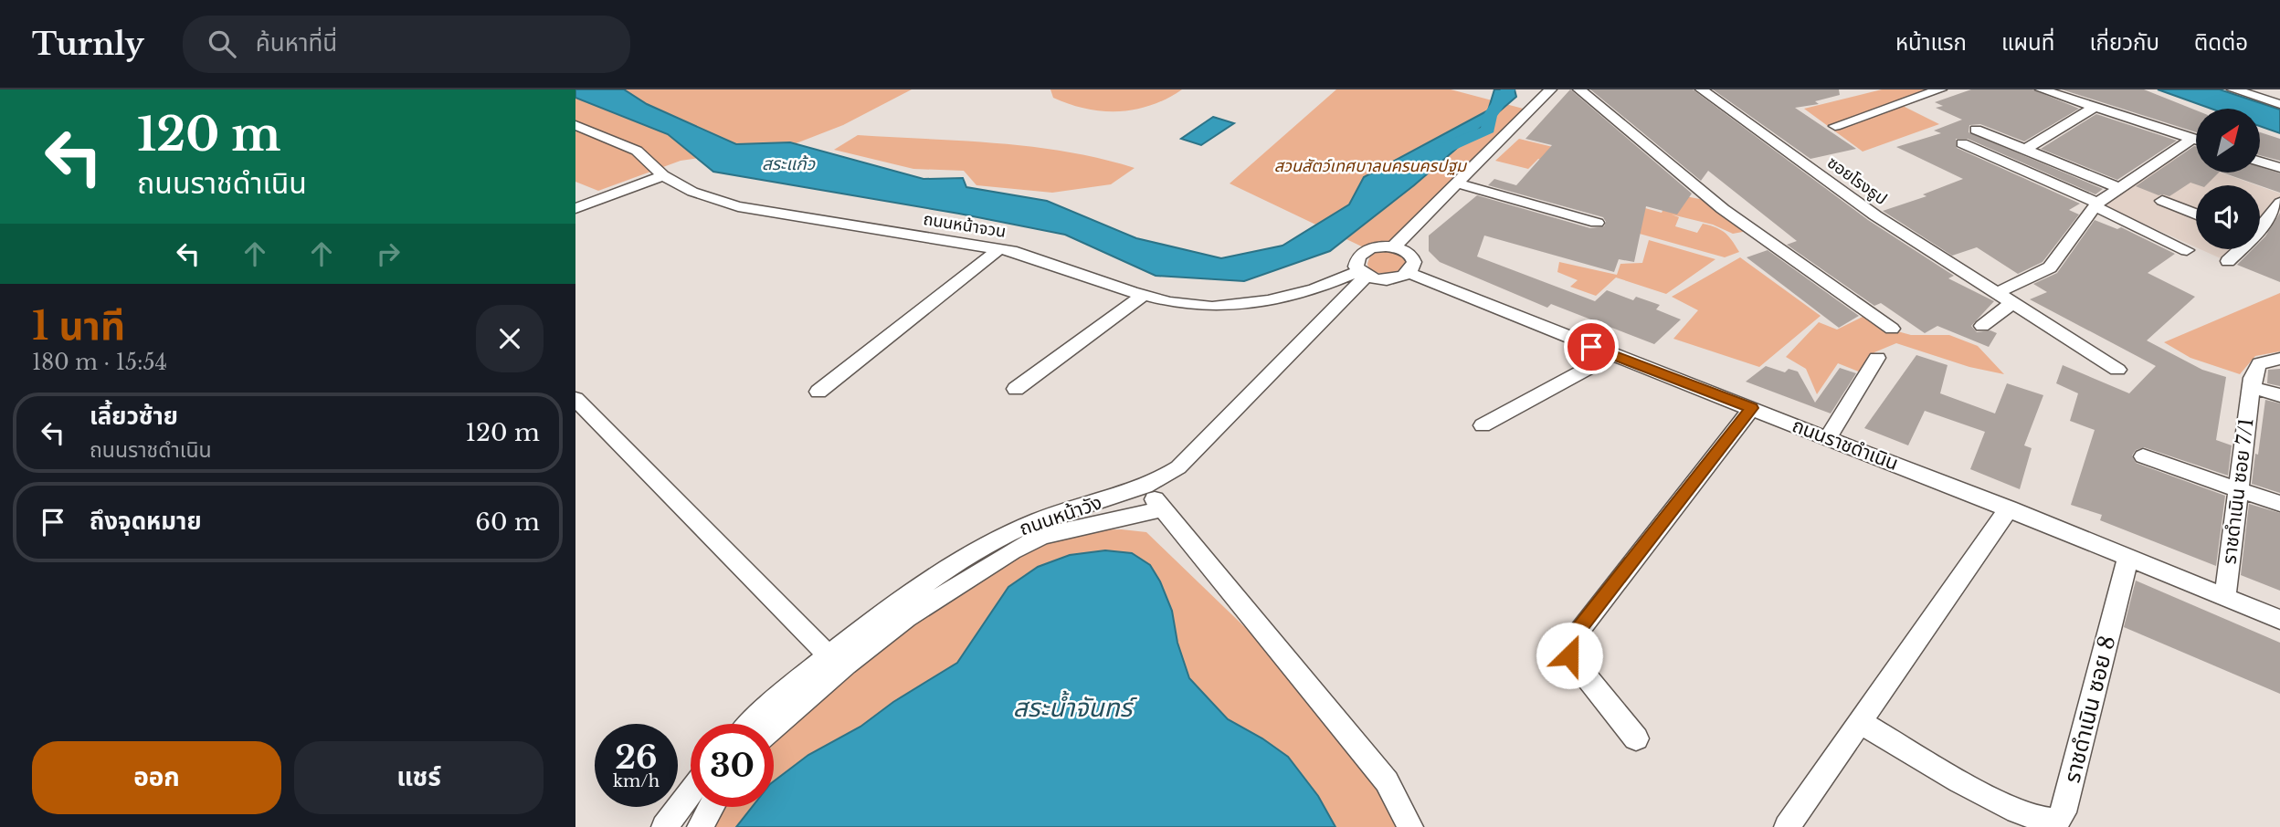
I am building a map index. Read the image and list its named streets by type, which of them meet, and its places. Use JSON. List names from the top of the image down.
{
  "streets": {
    "street": [
      "ซอยโรงธูป",
      "ถนนหน้าจวน",
      "ถนนราชดำเนิน",
      "ราชดำเนิน ซอย 7/1",
      "ถนนหน้าวัง",
      "ราชดำเนิน ซอย 8"
    ]
  },
  "crossings": [
    ["ถนนหน้าจวน", "ถนนหน้าวัง"],
    ["ถนนราชดำเนิน", "ราชดำเนิน ซอย 7/1"],
    ["ถนนราชดำเนิน", "ราชดำเนิน ซอย 8"]
  ],
  "water": ["สระแก้ว", "สระน้ำจันทร์"],
  "parks": ["สวนสัตว์เทศบาลนครนครปฐม"],
  "north": "top right",
  "page": {
    "header": "Turnly",
    "search": "ค้นหาที่นี่",
    "nav": [
      "หน้าแรก",
      "แผนที่",
      "เกี่ยวกับ",
      "ติดต่อ"
    ],
    "turn": ["120 m", "ถนนราชดำเนิน"],
    "heading": ["1 นาที", "180 m · 15:54"],
    "list": [
      {
        "name": "เลี้ยวซ้าย",
        "note": "ถนนราชดำเนิน",
        "value": "120 m"
      },
      {
        "name": "ถึงจุดหมาย",
        "value": "60 m"
      }
    ],
    "speed": "26 km/h",
    "limit": "30",
    "buttons": ["ออก", "แชร์"]
  }
}
